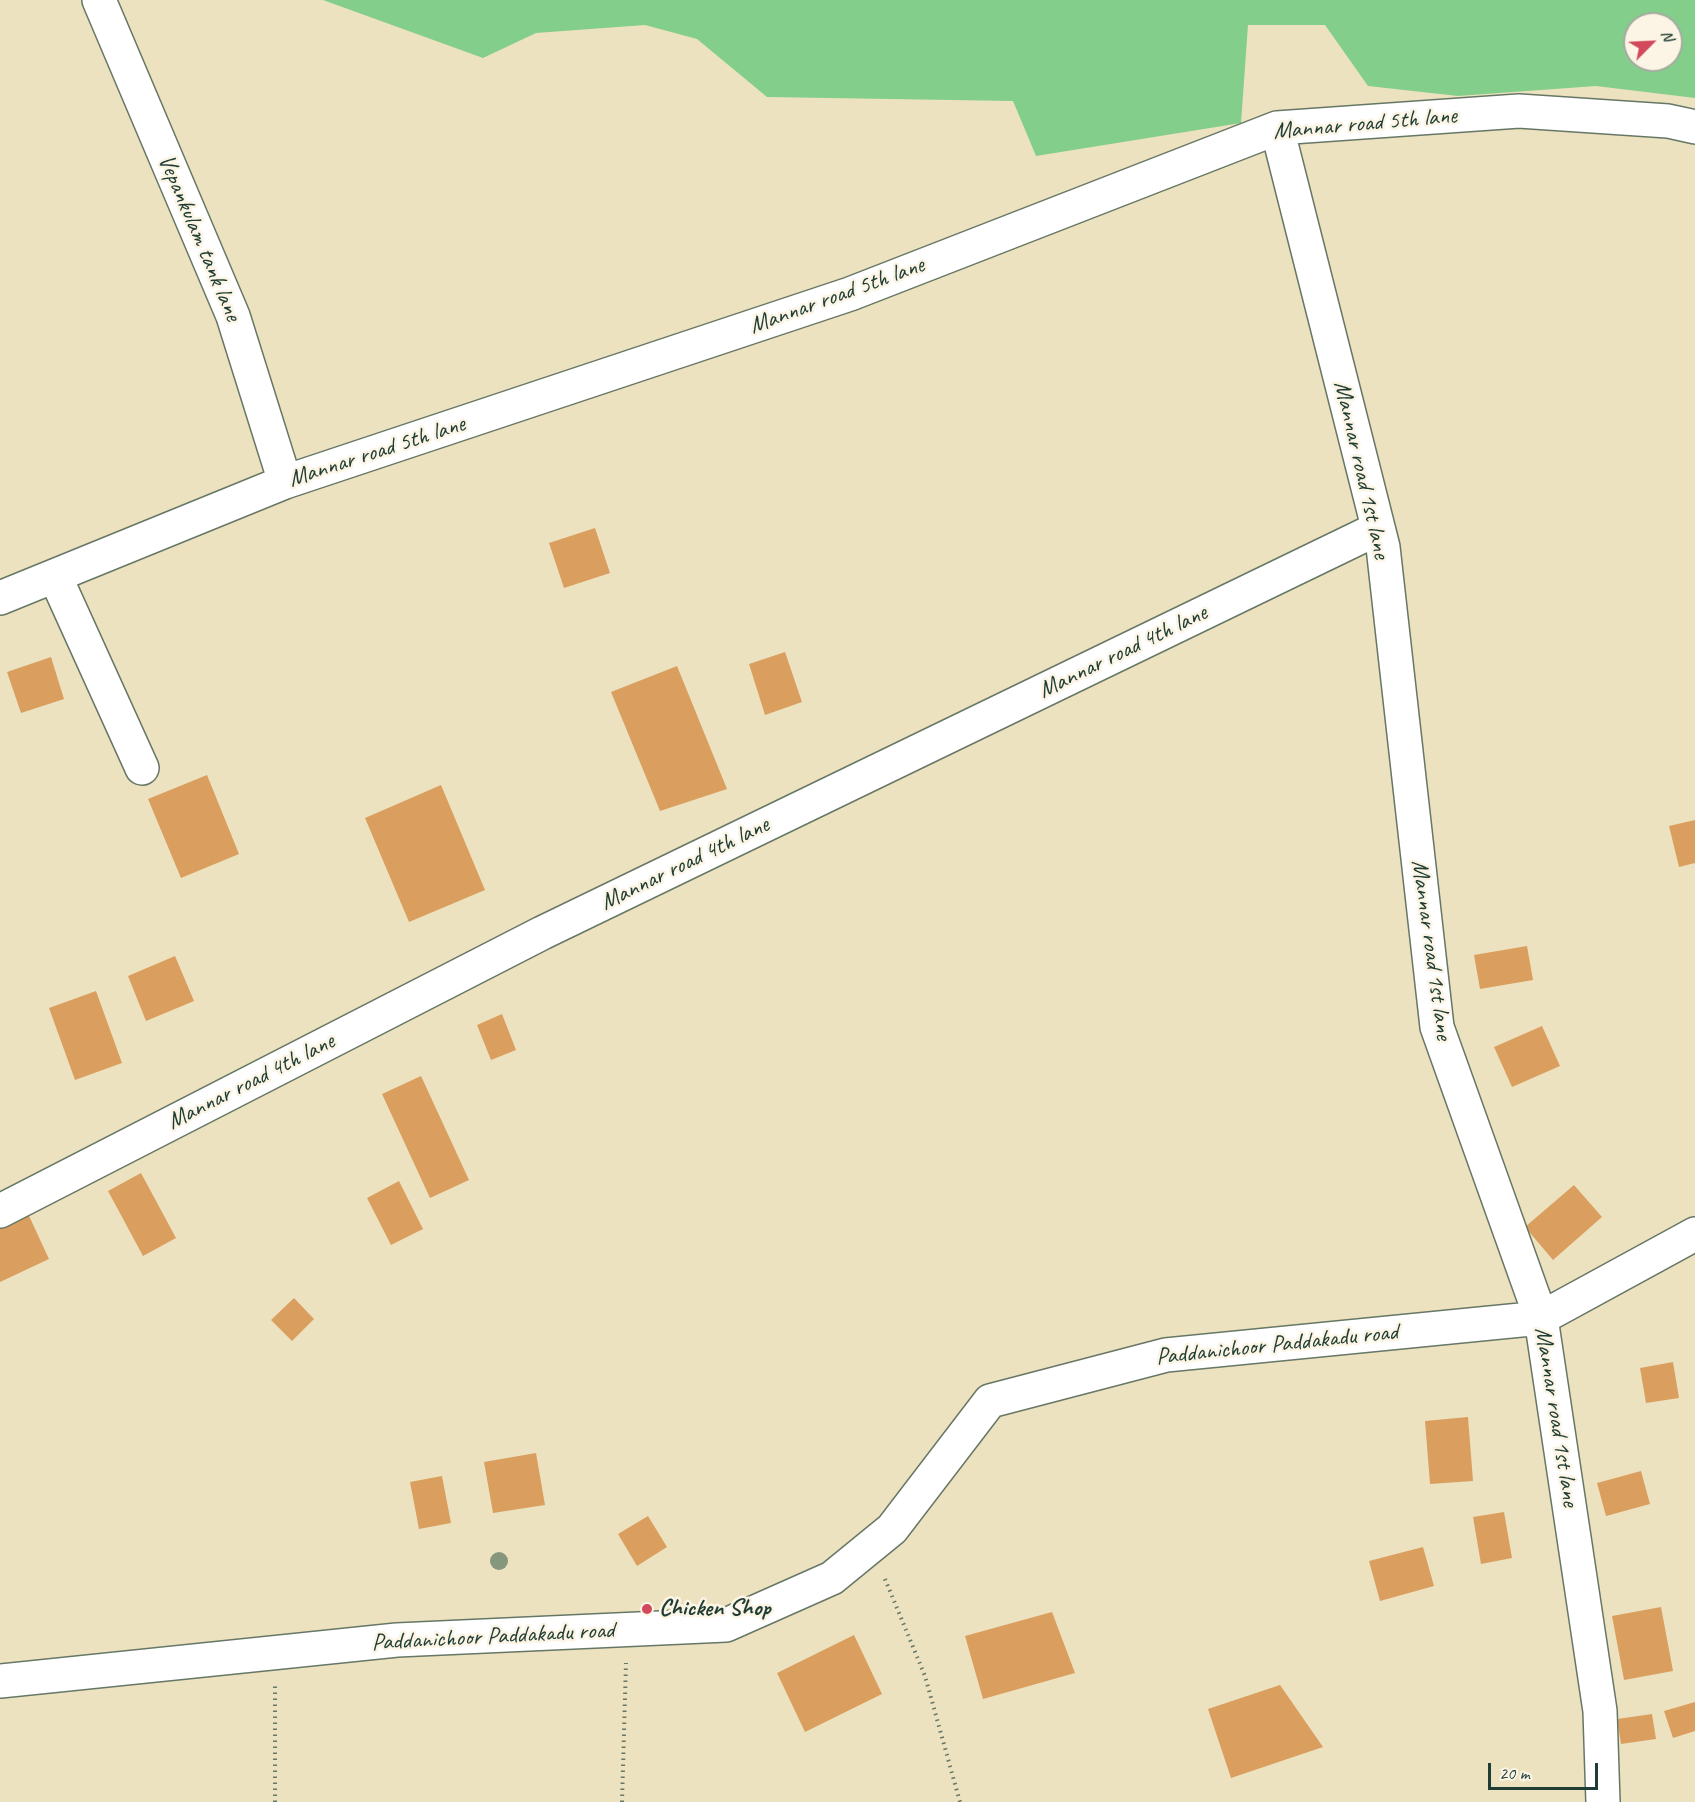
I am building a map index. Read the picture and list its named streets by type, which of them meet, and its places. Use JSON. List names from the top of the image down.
{
  "streets": {
    "street": [
      "Mannar road 5th lane",
      "Vepankulam tank lane",
      "Mannar road 1st lane",
      "Mannar road 4th lane",
      "Paddanichoor Paddakadu road"
    ]
  },
  "crossings": [
    ["Mannar road 5th lane", "Vepankulam tank lane"],
    ["Mannar road 5th lane", "Mannar road 1st lane"],
    ["Mannar road 1st lane", "Mannar road 4th lane"],
    ["Mannar road 1st lane", "Paddanichoor Paddakadu road"]
  ],
  "places": ["Chicken Shop"],
  "scale_bar": "20 m",
  "north": "top right"
}
